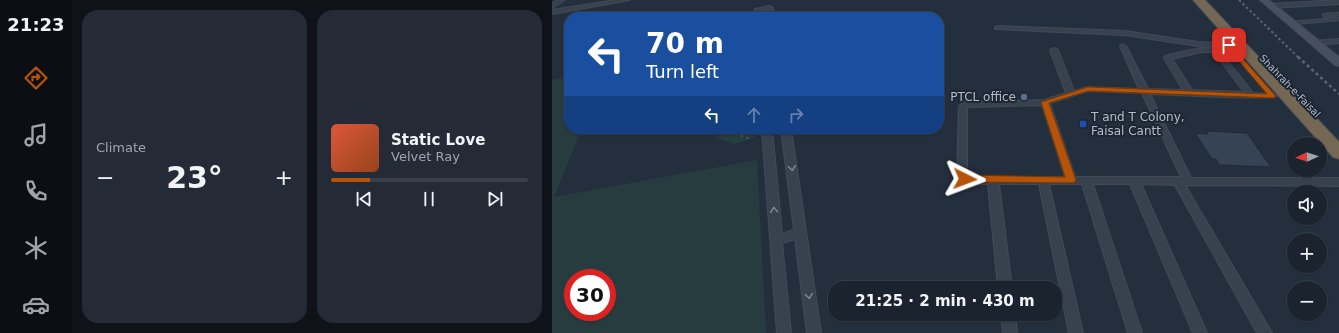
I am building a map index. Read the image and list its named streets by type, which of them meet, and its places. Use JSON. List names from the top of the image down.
{
  "streets": {
    "highway": ["Shahrah-e-Faisal"]
  },
  "places": {
    "other": ["PTCL office"],
    "transit": ["T and T Colony, Faisal Cantt"]
  },
  "north": "left",
  "page": {
    "tabs": "21:23",
    "tile": "Climate",
    "turn": ["70 m", "Turn left"],
    "song": ["Static Love", "Velvet Ray"],
    "map_buttons": ["+", "−"],
    "heat": ["−", "23°", "+"],
    "limit": "30",
    "trip": "21:25 · 2 min · 430 m"
  }
}
